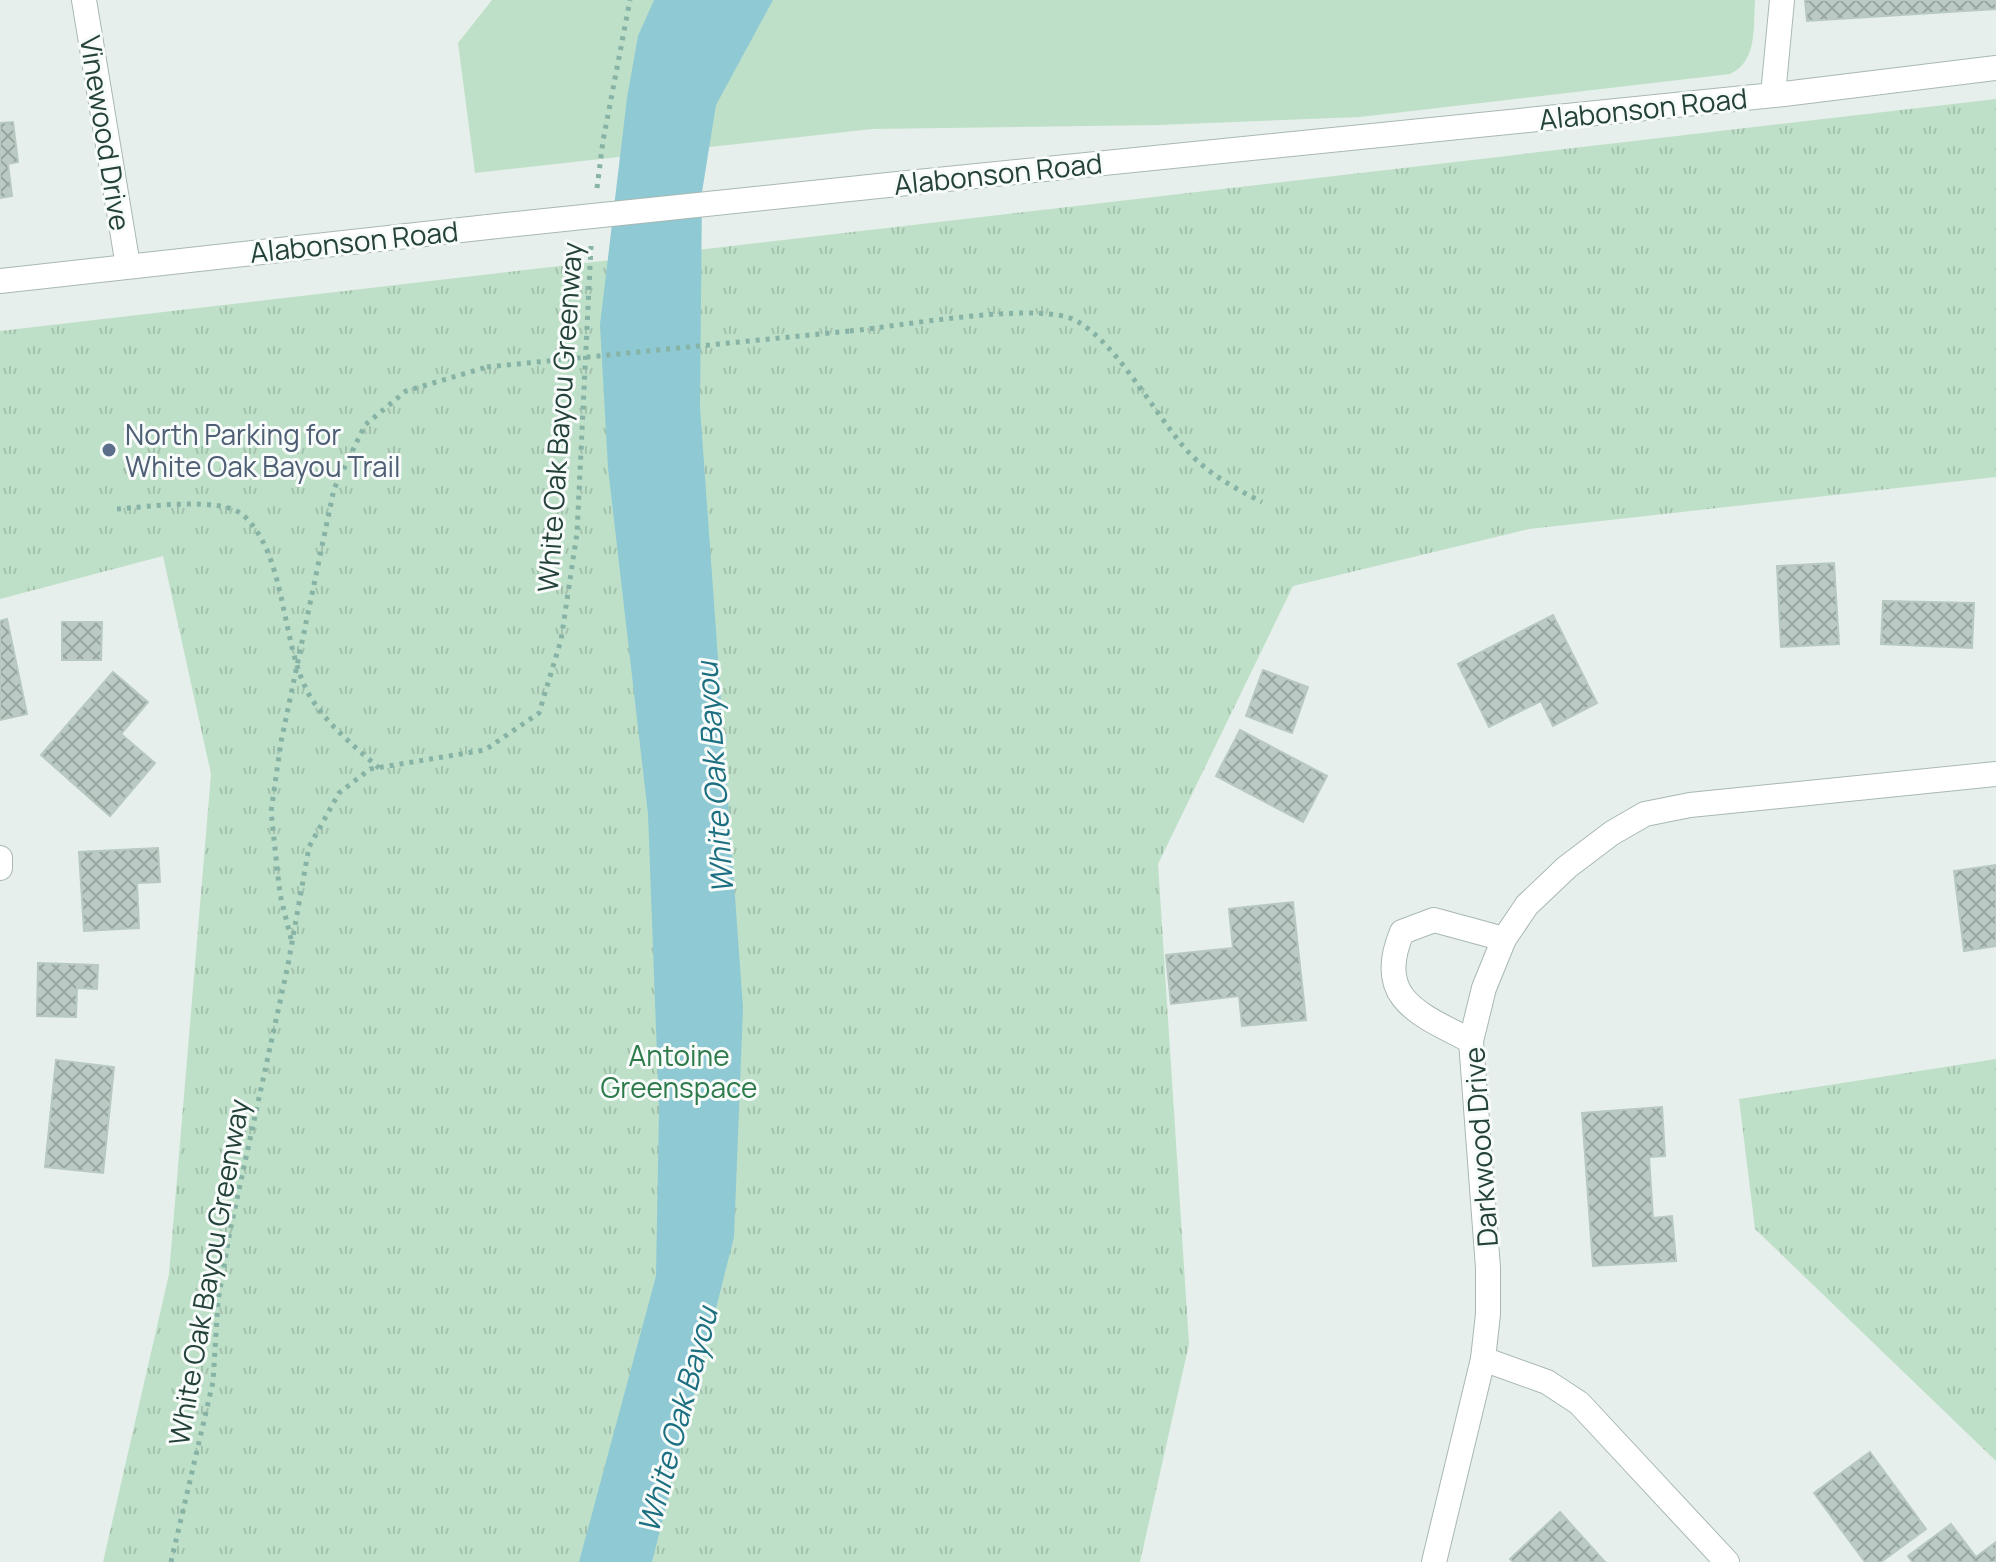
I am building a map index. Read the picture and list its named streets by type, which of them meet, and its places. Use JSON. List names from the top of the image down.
{
  "streets": {
    "street": ["Alabonson Road", "Vinewood Drive", "Darkwood Drive"],
    "path": ["White Oak Bayou Greenway"]
  },
  "crossings": [
    ["Alabonson Road", "Vinewood Drive"]
  ],
  "water": ["White Oak Bayou"],
  "parks": ["Antoine Greenspace"],
  "places": ["North Parking for White Oak Bayou Trail"]
}
